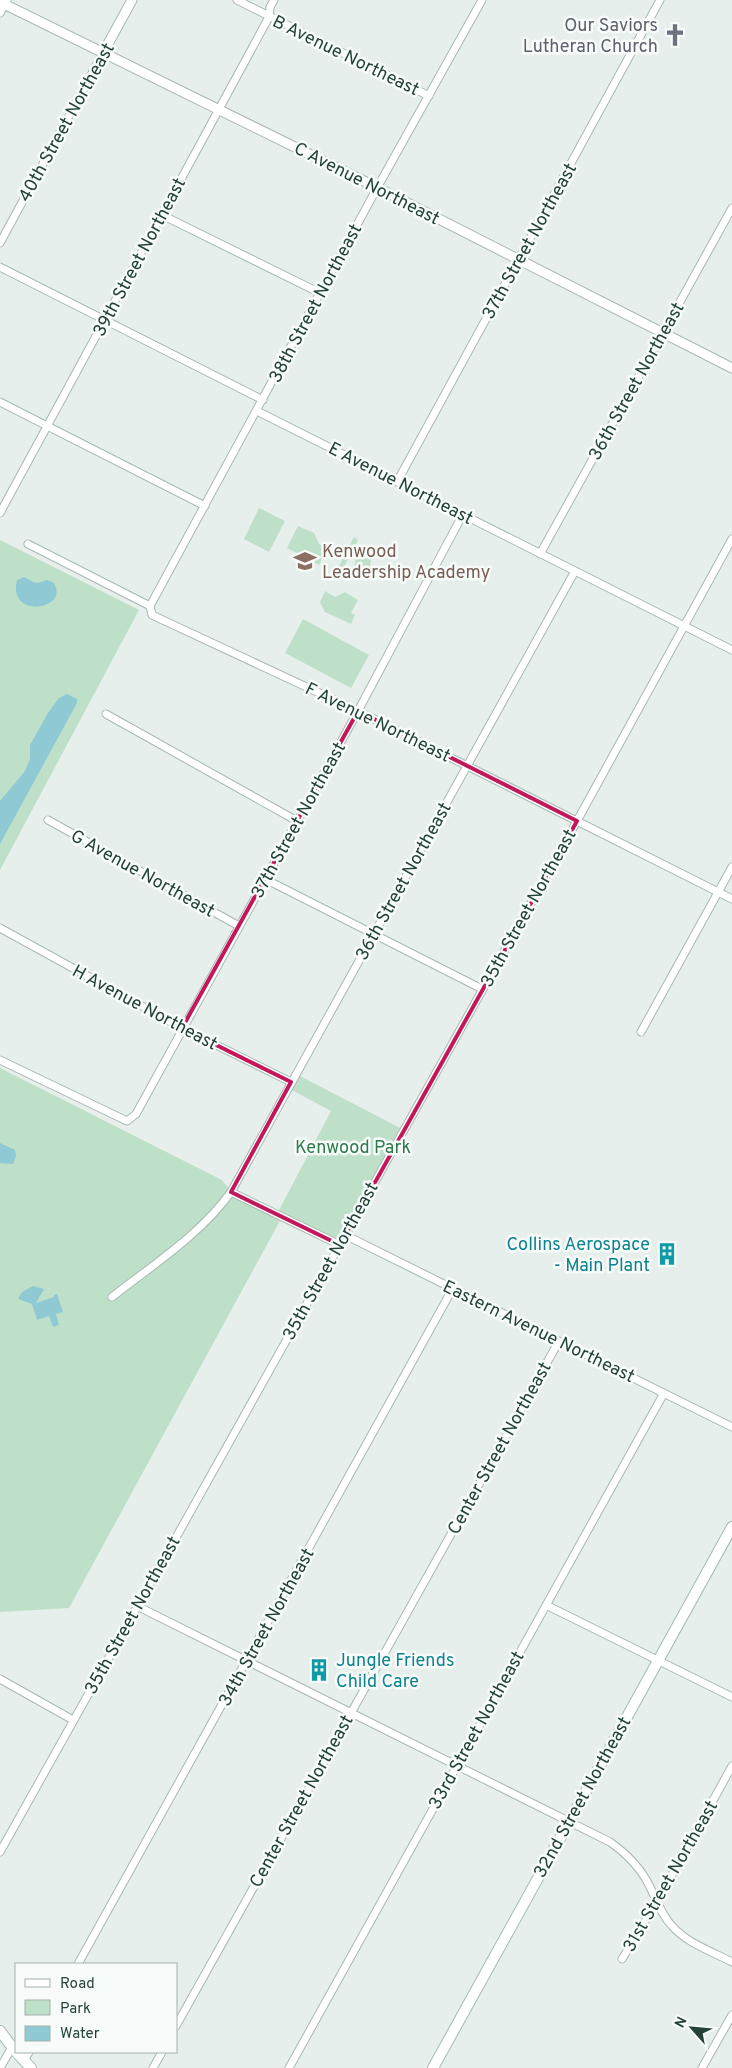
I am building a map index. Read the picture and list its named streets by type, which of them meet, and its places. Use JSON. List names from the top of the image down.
{
  "streets": {
    "main road": ["32nd Street Northeast"],
    "street": [
      "B Avenue Northeast",
      "40th Street Northeast",
      "C Avenue Northeast",
      "37th Street Northeast",
      "39th Street Northeast",
      "38th Street Northeast",
      "36th Street Northeast",
      "E Avenue Northeast",
      "F Avenue Northeast",
      "G Avenue Northeast",
      "35th Street Northeast",
      "H Avenue Northeast",
      "Eastern Avenue Northeast",
      "Center Street Northeast",
      "34th Street Northeast",
      "33rd Street Northeast",
      "31st Street Northeast"
    ]
  },
  "crossings": [
    ["B Avenue Northeast", "39th Street Northeast"],
    ["B Avenue Northeast", "38th Street Northeast"],
    ["40th Street Northeast", "C Avenue Northeast"],
    ["C Avenue Northeast", "37th Street Northeast"],
    ["C Avenue Northeast", "39th Street Northeast"],
    ["C Avenue Northeast", "38th Street Northeast"],
    ["C Avenue Northeast", "36th Street Northeast"],
    ["37th Street Northeast", "E Avenue Northeast"],
    ["37th Street Northeast", "F Avenue Northeast"],
    ["37th Street Northeast", "G Avenue Northeast"],
    ["37th Street Northeast", "H Avenue Northeast"],
    ["38th Street Northeast", "E Avenue Northeast"],
    ["38th Street Northeast", "F Avenue Northeast"],
    ["36th Street Northeast", "E Avenue Northeast"],
    ["36th Street Northeast", "F Avenue Northeast"],
    ["36th Street Northeast", "H Avenue Northeast"],
    ["E Avenue Northeast", "35th Street Northeast"],
    ["F Avenue Northeast", "35th Street Northeast"],
    ["35th Street Northeast", "Eastern Avenue Northeast"],
    ["Eastern Avenue Northeast", "Center Street Northeast"],
    ["Eastern Avenue Northeast", "34th Street Northeast"],
    ["Eastern Avenue Northeast", "33rd Street Northeast"]
  ],
  "parks": ["Kenwood Park"],
  "places": {
    "church": ["Our Saviors Lutheran Church"],
    "school or university": ["Kenwood Leadership Academy"],
    "building": ["Collins Aerospace - Main Plant", "Jungle Friends Child Care"]
  },
  "legend": ["Road", "Park", "Water"],
  "north": "top left"
}
